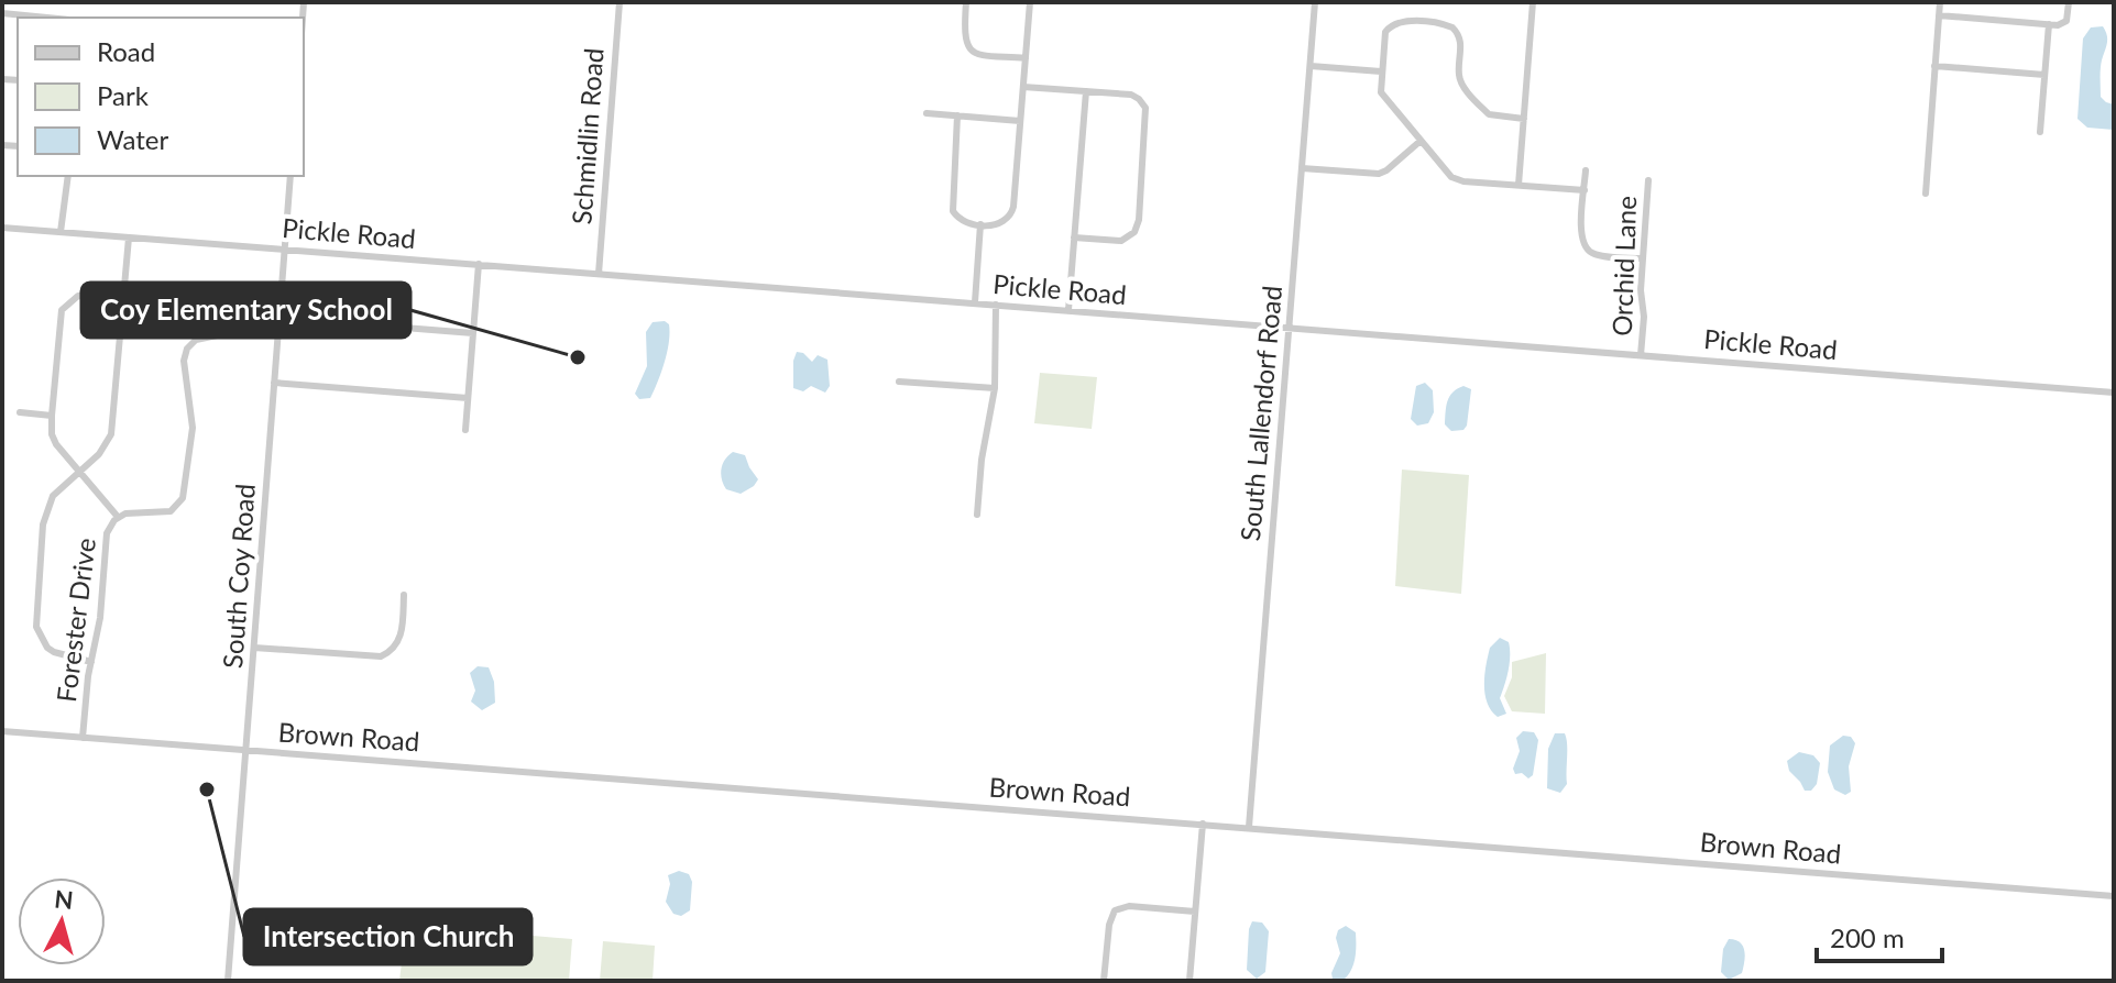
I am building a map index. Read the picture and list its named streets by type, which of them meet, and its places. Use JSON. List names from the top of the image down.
{
  "streets": {
    "street": [
      "Schmidlin Road",
      "Pickle Road",
      "Orchid Lane",
      "South Lallendorf Road",
      "South Coy Road",
      "Forester Drive",
      "Brown Road"
    ]
  },
  "crossings": [
    ["Schmidlin Road", "Pickle Road"],
    ["Pickle Road", "Orchid Lane"],
    ["Pickle Road", "South Lallendorf Road"],
    ["Pickle Road", "South Coy Road"],
    ["South Lallendorf Road", "Brown Road"],
    ["South Coy Road", "Forester Drive"],
    ["South Coy Road", "Brown Road"],
    ["Forester Drive", "Brown Road"]
  ],
  "places": ["Coy Elementary School", "Intersection Church"],
  "legend": ["Road", "Park", "Water"],
  "scale_bar": "200 m",
  "north": "top"
}
